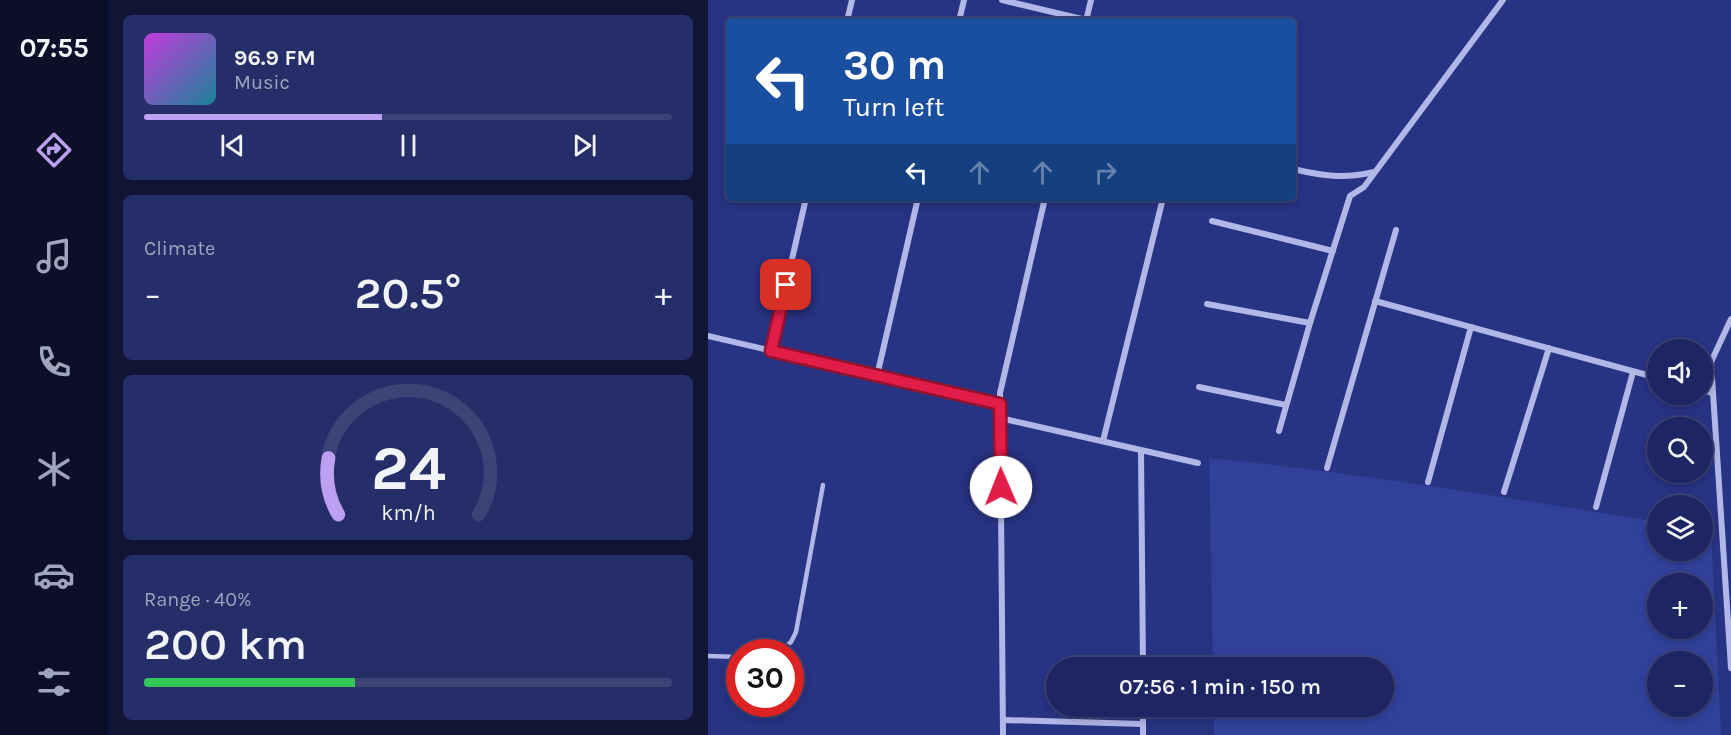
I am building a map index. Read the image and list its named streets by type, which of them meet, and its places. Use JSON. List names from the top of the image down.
{
  "page": {
    "tabs": "07:55",
    "turn": ["30 m", "Turn left"],
    "song": ["96.9 FM", "Music"],
    "tile": [
      "Climate",
      ["Range · 40%", "200 km"]
    ],
    "heat": ["−", "20.5°", "+"],
    "map_buttons": ["+", "−"],
    "limit": "30",
    "trip": "07:56 · 1 min · 150 m",
    "gauge": ["24", "km/h"]
  }
}
